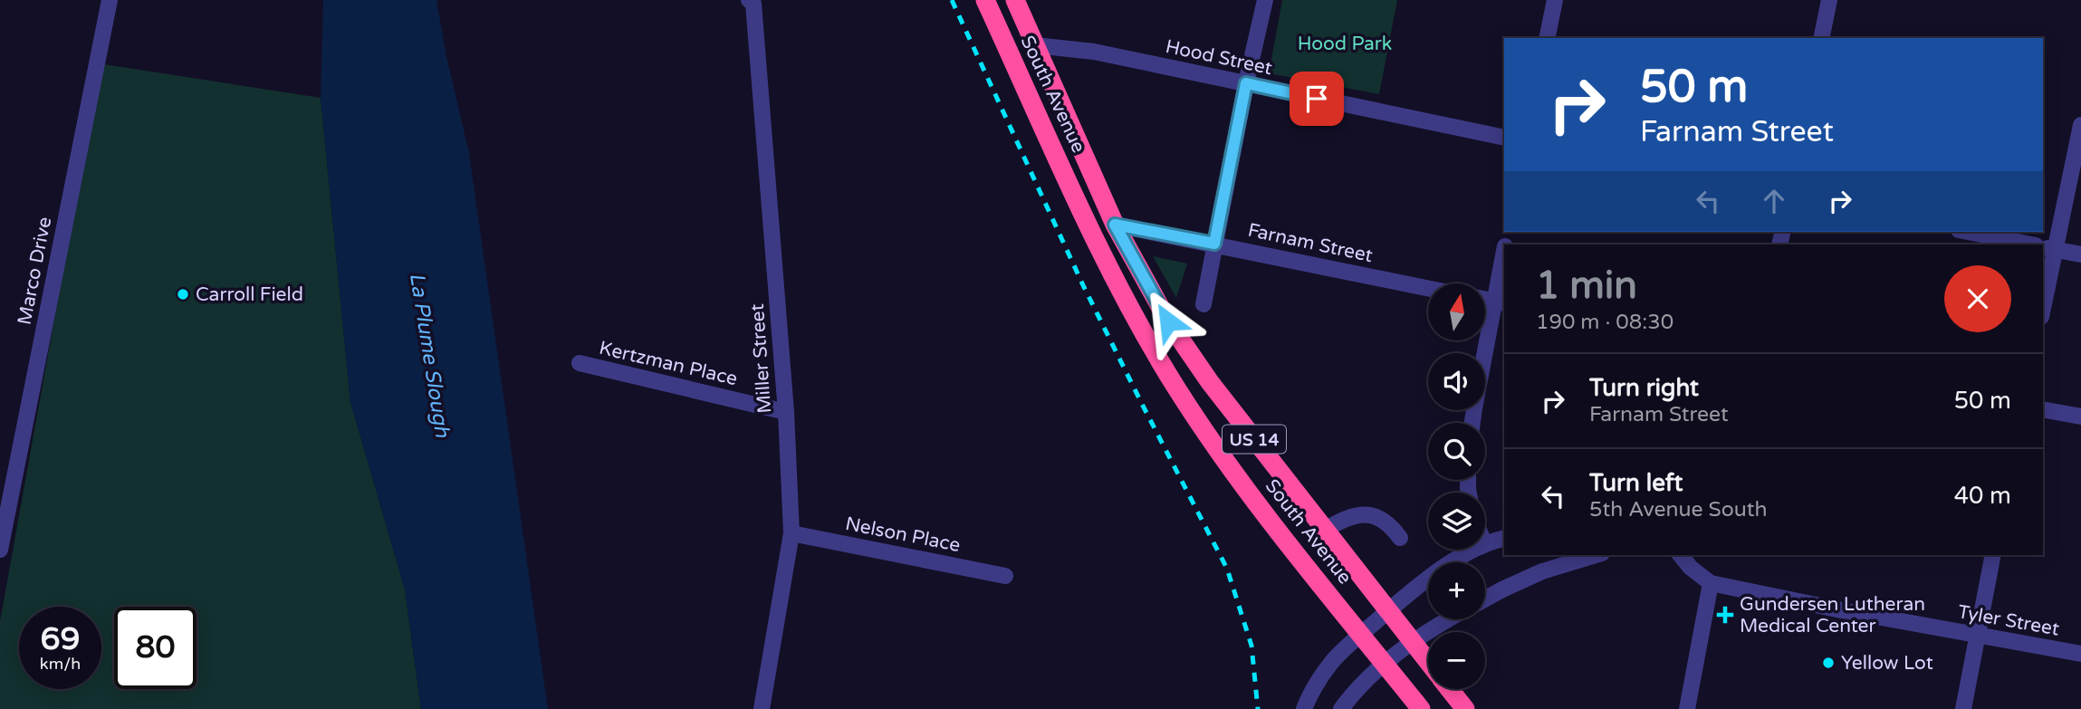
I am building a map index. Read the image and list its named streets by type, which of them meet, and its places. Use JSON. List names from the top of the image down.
{
  "streets": {
    "highway": ["South Avenue", "US 14"],
    "street": [
      "Hood Street",
      "Farnam Street",
      "Marco Drive",
      "Miller Street",
      "Kertzman Place",
      "Nelson Place",
      "Tyler Street"
    ]
  },
  "crossings": [
    ["Hood Street", "South Avenue"],
    ["South Avenue", "Farnam Street"],
    ["Miller Street", "Kertzman Place"],
    ["Miller Street", "Nelson Place"]
  ],
  "water": ["La Plume Slough"],
  "parks": ["Hood Park"],
  "places": {
    "other": ["Carroll Field", "Yellow Lot"],
    "health": ["Gundersen Lutheran Medical Center"]
  },
  "north": "top",
  "page": {
    "turn": ["50 m", "Farnam Street"],
    "heading": ["1 min", "190 m · 08:30"],
    "map_buttons": ["+", "−"],
    "list": [
      {
        "name": "Turn right",
        "note": "Farnam Street",
        "value": "50 m"
      },
      {
        "name": "Turn left",
        "note": "5th Avenue South",
        "value": "40 m"
      }
    ],
    "speed": "69 km/h",
    "limit": "80"
  }
}
